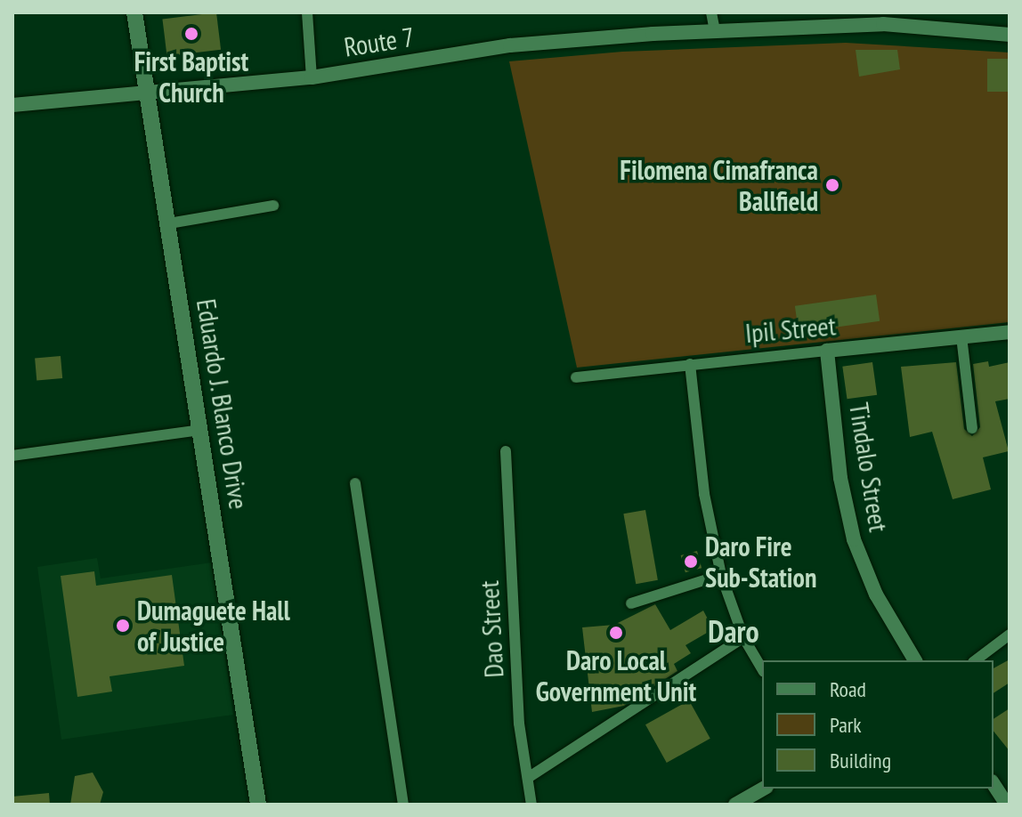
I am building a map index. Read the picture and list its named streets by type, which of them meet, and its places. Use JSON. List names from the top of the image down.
{
  "streets": {
    "main road": ["Eduardo J. Blanco Drive"],
    "street": [
      "Route 7",
      "Ipil Street",
      "Tindalo Street",
      "Dao Street"
    ]
  },
  "crossings": [
    ["Route 7", "Eduardo J. Blanco Drive"],
    ["Ipil Street", "Tindalo Street"]
  ],
  "districts": ["Daro"],
  "places": [
    "First Baptist Church",
    "Filomena Cimafranca Ballfield",
    "Daro Fire Sub-Station",
    "Dumaguete Hall of Justice",
    "Daro Local Government Unit"
  ],
  "legend": ["Road", "Park", "Building"]
}
